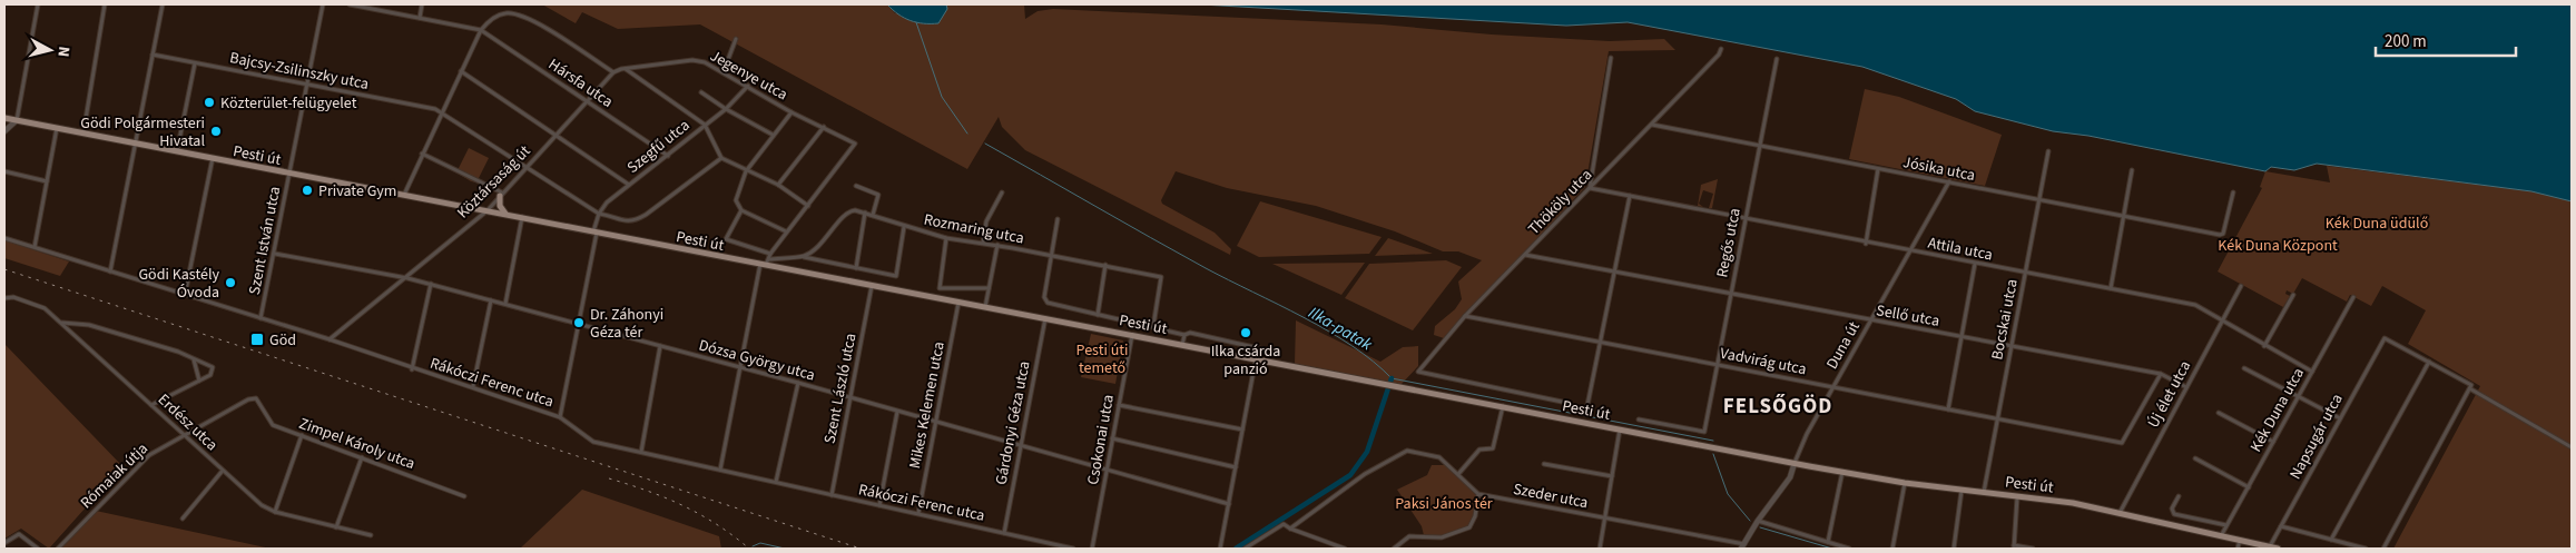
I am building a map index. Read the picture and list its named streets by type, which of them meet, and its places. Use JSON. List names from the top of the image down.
{
  "streets": {
    "main road": ["Pesti út"],
    "street": [
      "Bajcsy-Zsilinszky utca",
      "Jegenye utca",
      "Hársfa utca",
      "Szegfű utca",
      "Jósika utca",
      "Köztársaság út",
      "Thököly utca",
      "Rozmaring utca",
      "Szent István utca",
      "Regős utca",
      "Attila utca",
      "Sellő utca",
      "Bocskai utca",
      "Duna út",
      "Dózsa György utca",
      "Vadvirág utca",
      "Rákóczi Ferenc utca",
      "Szent László utca",
      "Új élet utca",
      "Mikes Kelemen utca",
      "Kék Duna utca",
      "Erdész utca",
      "Gárdonyi Géza utca",
      "Napsugár utca",
      "Csokonai utca",
      "Zimpel Károly utca",
      "Rómaiak útja",
      "Szeder utca"
    ]
  },
  "crossings": [
    ["Bajcsy-Zsilinszky utca", "Szent István utca"],
    ["Jegenye utca", "Szegfű utca"],
    ["Jegenye utca", "Köztársaság út"],
    ["Hársfa utca", "Szegfű utca"],
    ["Hársfa utca", "Köztársaság út"],
    ["Szegfű utca", "Pesti út"],
    ["Szegfű utca", "Dózsa György utca"],
    ["Szegfű utca", "Rákóczi Ferenc utca"],
    ["Pesti út", "Köztársaság út"],
    ["Pesti út", "Rozmaring utca"],
    ["Pesti út", "Szent István utca"],
    ["Pesti út", "Bocskai utca"],
    ["Pesti út", "Duna út"],
    ["Pesti út", "Szent László utca"],
    ["Pesti út", "Új élet utca"],
    ["Pesti út", "Mikes Kelemen utca"],
    ["Pesti út", "Kék Duna utca"],
    ["Pesti út", "Gárdonyi Géza utca"],
    ["Pesti út", "Napsugár utca"],
    ["Pesti út", "Csokonai utca"],
    ["Jósika utca", "Thököly utca"],
    ["Jósika utca", "Regős utca"],
    ["Jósika utca", "Bocskai utca"],
    ["Jósika utca", "Duna út"],
    ["Köztársaság út", "Dózsa György utca"],
    ["Köztársaság út", "Rákóczi Ferenc utca"],
    ["Thököly utca", "Attila utca"],
    ["Thököly utca", "Sellő utca"],
    ["Thököly utca", "Vadvirág utca"],
    ["Szent István utca", "Dózsa György utca"],
    ["Szent István utca", "Rákóczi Ferenc utca"],
    ["Regős utca", "Attila utca"],
    ["Regős utca", "Sellő utca"],
    ["Regős utca", "Vadvirág utca"],
    ["Attila utca", "Bocskai utca"],
    ["Attila utca", "Duna út"],
    ["Attila utca", "Új élet utca"],
    ["Attila utca", "Kék Duna utca"],
    ["Sellő utca", "Bocskai utca"],
    ["Sellő utca", "Duna út"],
    ["Sellő utca", "Vadvirág utca"],
    ["Sellő utca", "Új élet utca"],
    ["Bocskai utca", "Vadvirág utca"],
    ["Duna út", "Vadvirág utca"],
    ["Duna út", "Szeder utca"],
    ["Dózsa György utca", "Szent László utca"],
    ["Dózsa György utca", "Mikes Kelemen utca"],
    ["Dózsa György utca", "Gárdonyi Géza utca"],
    ["Dózsa György utca", "Csokonai utca"],
    ["Rákóczi Ferenc utca", "Szent László utca"],
    ["Rákóczi Ferenc utca", "Mikes Kelemen utca"],
    ["Rákóczi Ferenc utca", "Gárdonyi Géza utca"],
    ["Erdész utca", "Rómaiak útja"],
    ["Zimpel Károly utca", "Rómaiak útja"]
  ],
  "districts": ["FELSŐGÖD"],
  "water": ["Ilka-patak"],
  "parks": [
    "Kék Duna üdülő",
    "Kék Duna Központ",
    "Pesti úti temető",
    "Paksi János tér"
  ],
  "places": {
    "other": [
      "Közterület-felügyelet",
      "Gödi Polgármesteri Hivatal",
      "Private Gym",
      "Gödi Kastély Óvoda",
      "Dr. Záhonyi Géza tér",
      "Ilka csárda panzió"
    ],
    "transit": ["Göd"]
  },
  "scale_bar": "200 m",
  "north": "right"
}
